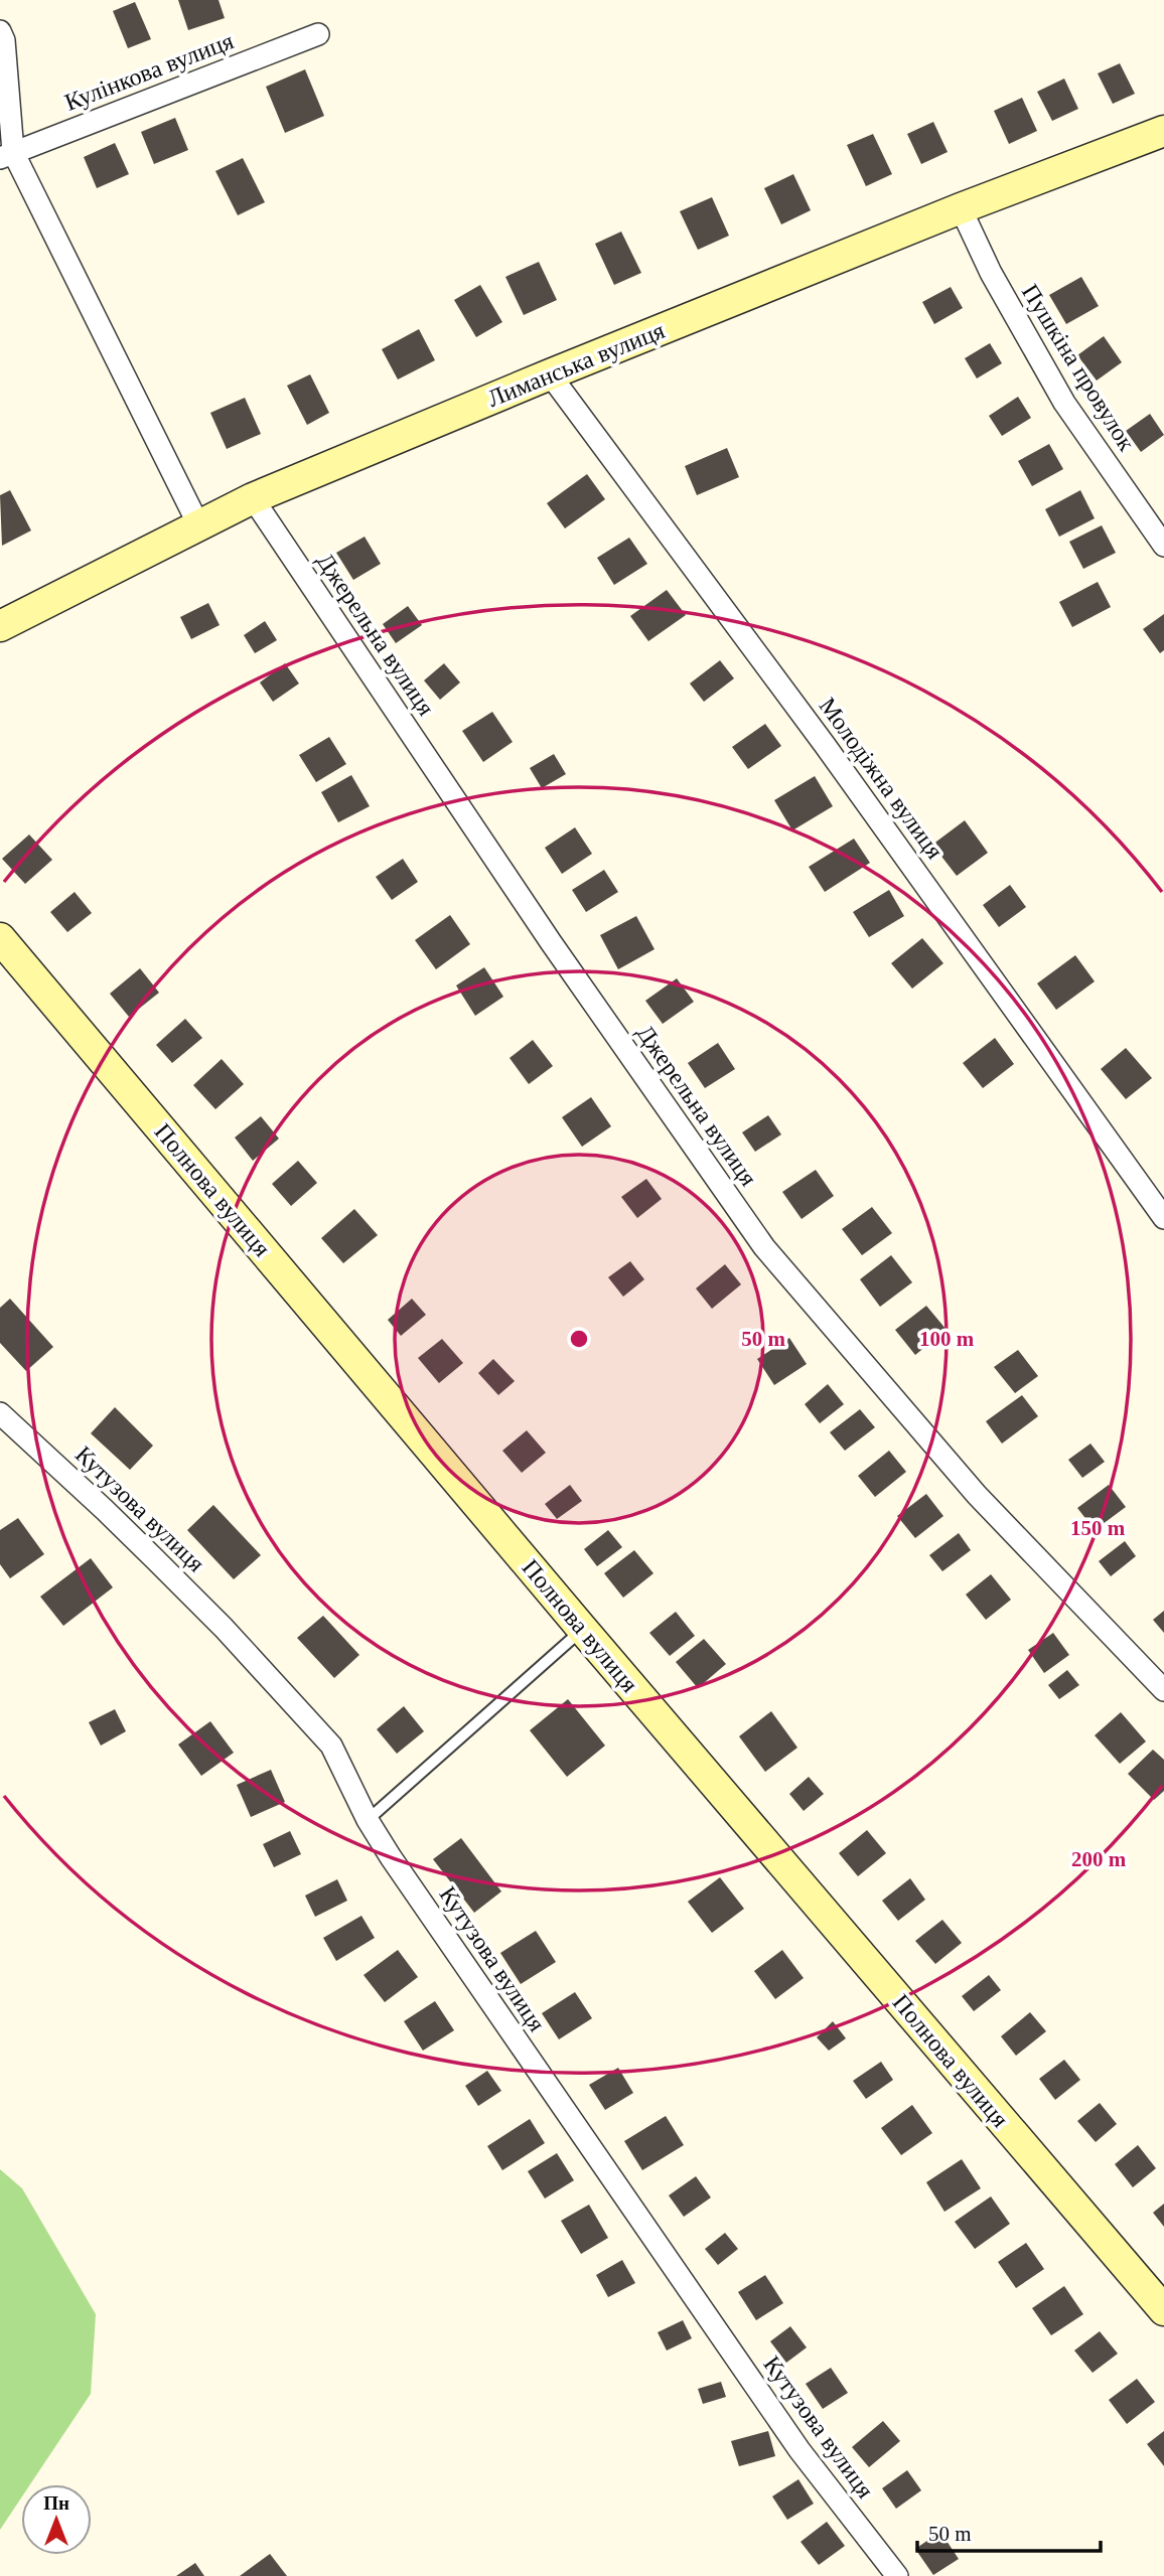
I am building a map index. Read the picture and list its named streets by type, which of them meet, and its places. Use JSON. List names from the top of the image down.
{
  "streets": {
    "street": [
      "Кулінкова вулиця",
      "Лиманська вулиця",
      "Пушкіна провулок",
      "Джерельна вулиця",
      "Молодіжна вулиця",
      "Полнова вулиця",
      "Кутузова вулиця"
    ]
  },
  "crossings": [
    ["Лиманська вулиця", "Пушкіна провулок"],
    ["Лиманська вулиця", "Джерельна вулиця"],
    ["Лиманська вулиця", "Молодіжна вулиця"]
  ],
  "scale_bar": "50 m",
  "north": "top",
  "rings": [
    "50 m",
    "100 m",
    "150 m",
    "200 m"
  ]
}
